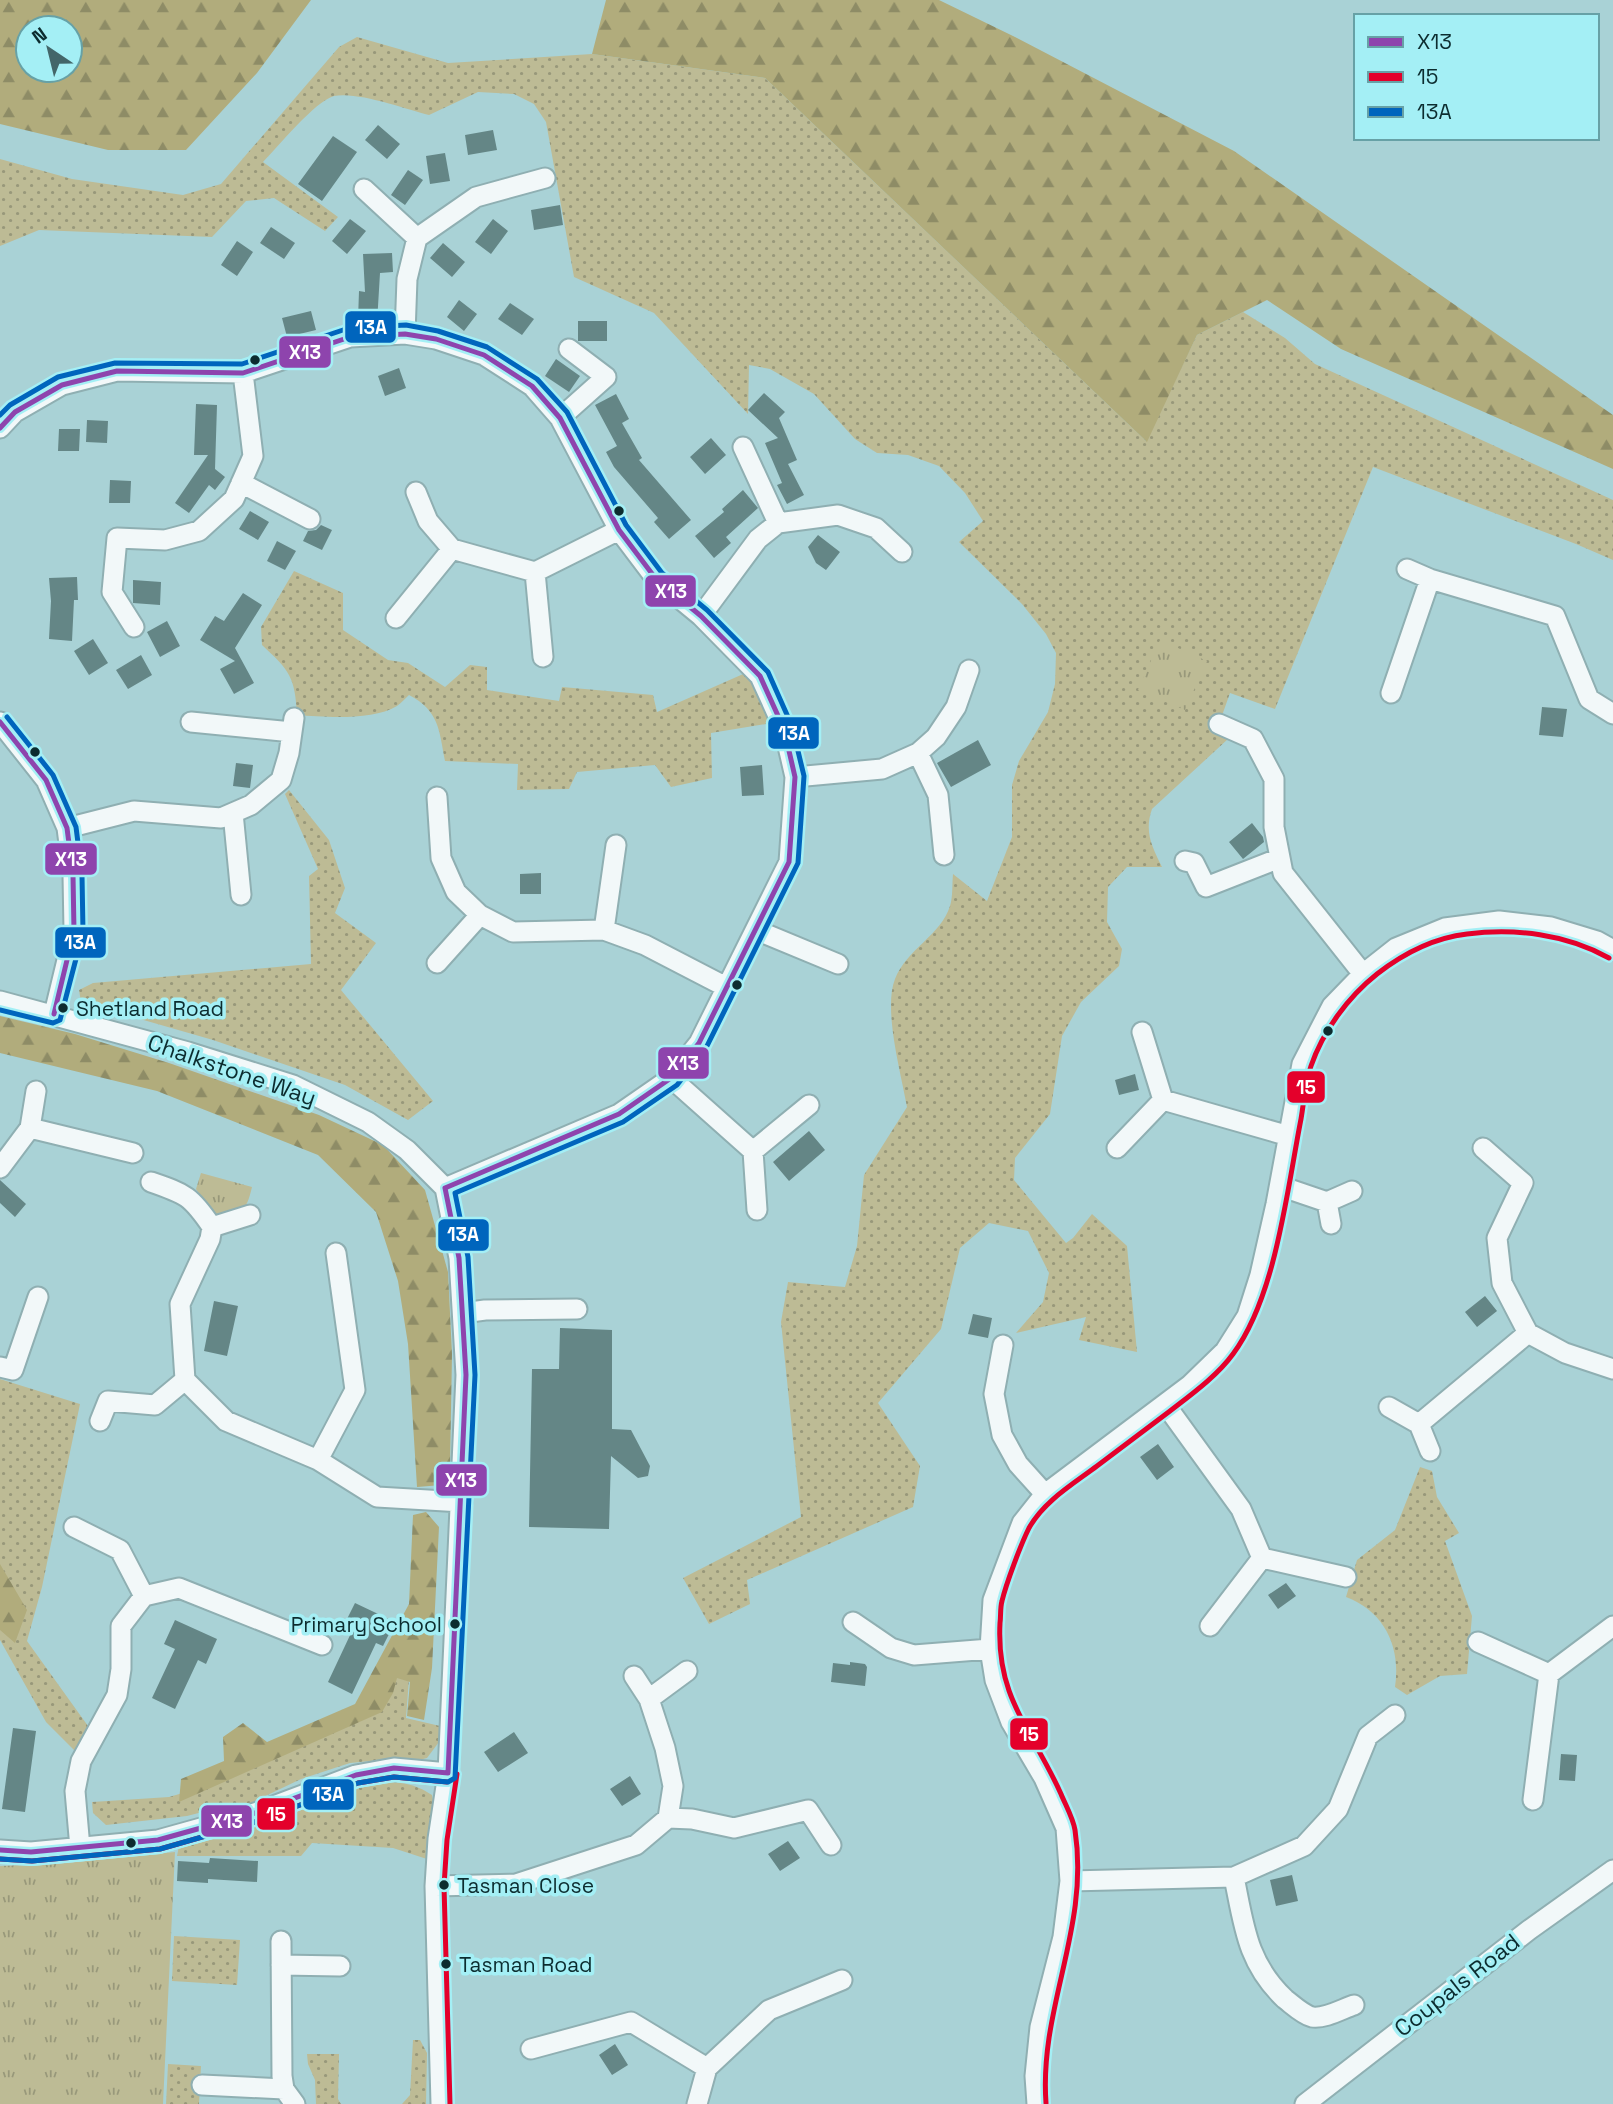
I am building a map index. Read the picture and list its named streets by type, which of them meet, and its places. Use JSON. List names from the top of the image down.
{
  "streets": {
    "street": ["Chalkstone Way", "Coupals Road"]
  },
  "places": [
    "Shetland Road",
    "Primary School",
    "Tasman Close",
    "Tasman Road"
  ],
  "lines": ["transit line 13A", "transit line X13", "transit line 15"],
  "legend": ["X13", "15", "13A"],
  "north": "top left"
}
